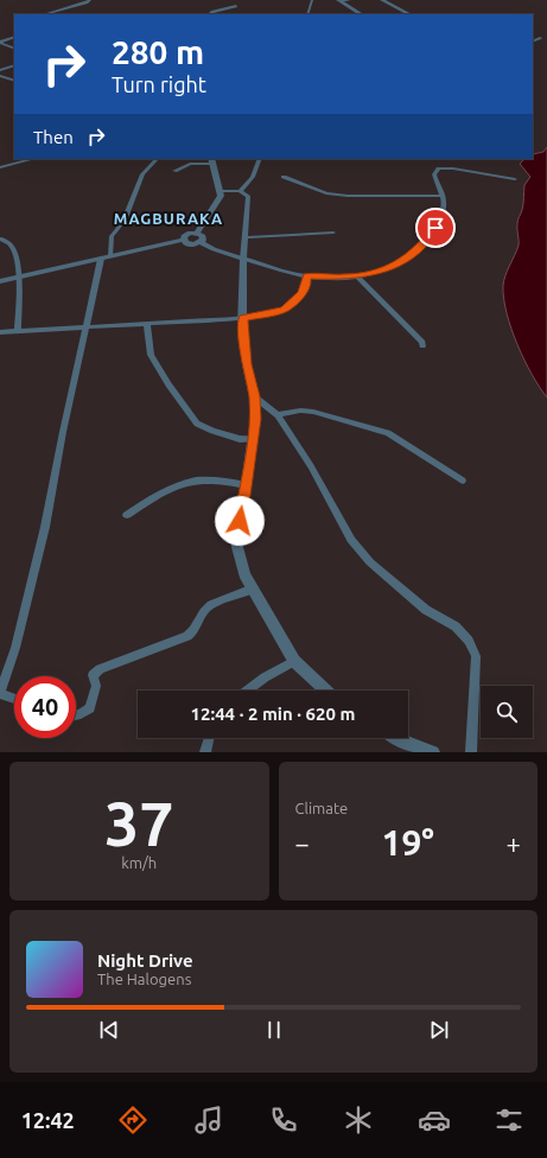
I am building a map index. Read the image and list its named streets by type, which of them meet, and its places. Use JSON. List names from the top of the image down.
{
  "districts": ["MAGBURAKA"],
  "page": {
    "turn": ["280 m", "Turn right"],
    "then": "Then",
    "limit": "40",
    "trip": "12:44 · 2 min · 620 m",
    "tile": [
      ["37", "km/h"],
      "Climate"
    ],
    "heat": ["−", "19°", "+"],
    "song": ["Night Drive", "The Halogens"],
    "tabs": "12:42"
  }
}
